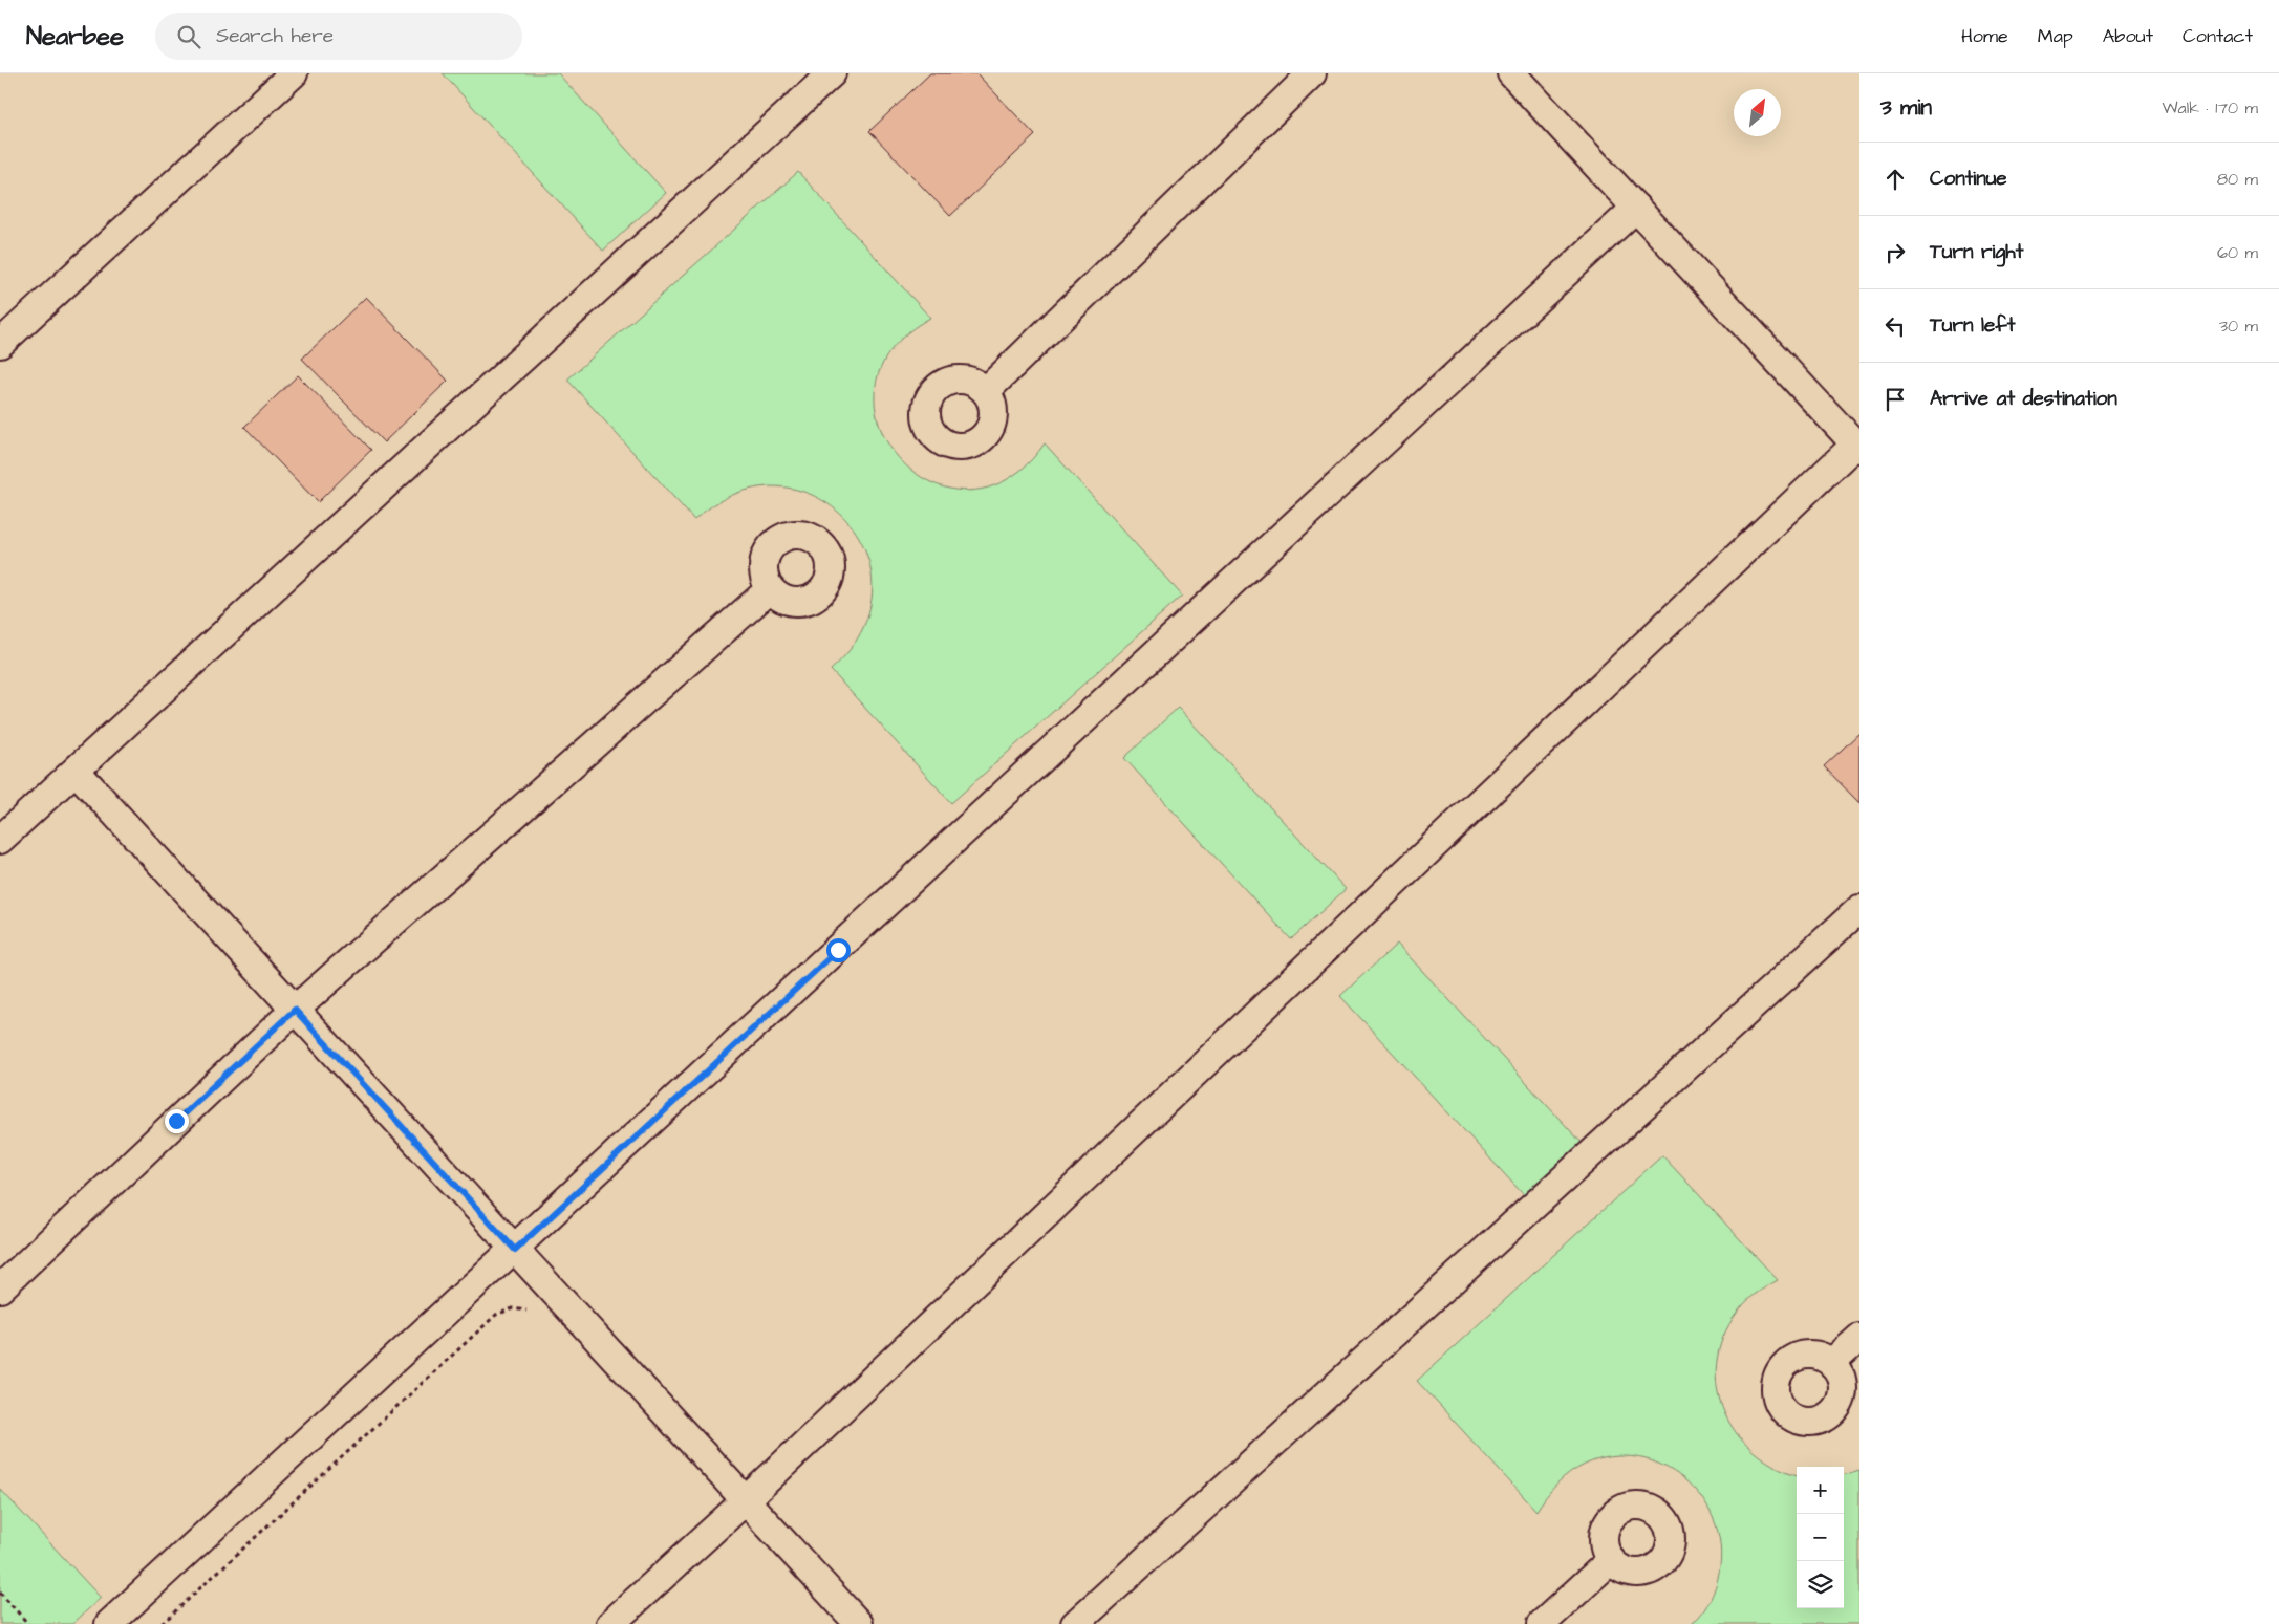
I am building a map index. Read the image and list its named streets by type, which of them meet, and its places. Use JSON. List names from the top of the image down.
{
  "north": "top right",
  "page": {
    "header": "Nearbee",
    "search": "Search here",
    "nav": [
      "Home",
      "Map",
      "About",
      "Contact"
    ],
    "heading": ["3 min", "Walk · 170 m"],
    "list": [
      ["Continue", "80 m"],
      ["Turn right", "60 m"],
      ["Turn left", "30 m"],
      "Arrive at destination"
    ],
    "map_buttons": ["+", "−"]
  }
}
